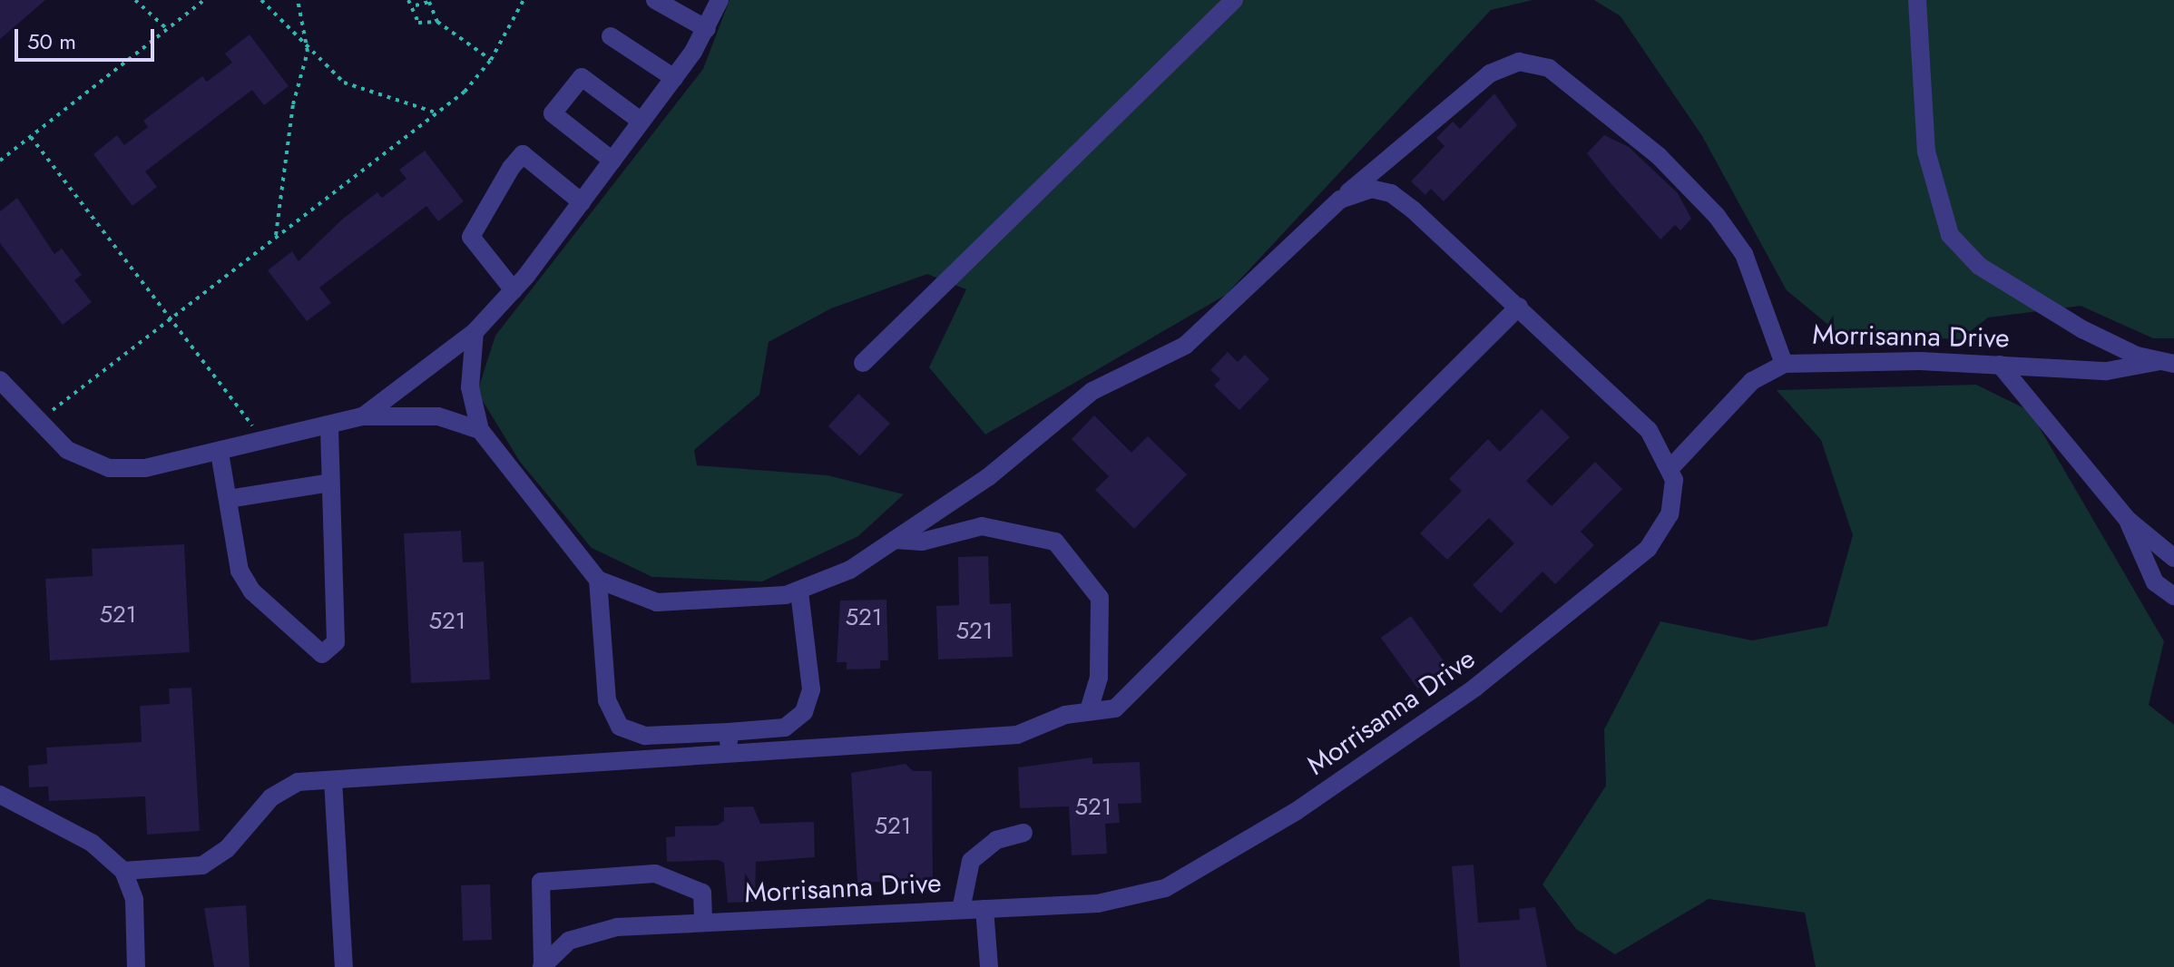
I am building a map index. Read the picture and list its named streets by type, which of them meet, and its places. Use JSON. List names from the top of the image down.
{
  "streets": {
    "street": ["Morrisanna Drive"]
  },
  "house_numbers": [
    "521",
    "521",
    "521",
    "521",
    "521",
    "521"
  ],
  "scale_bar": "50 m"
}
